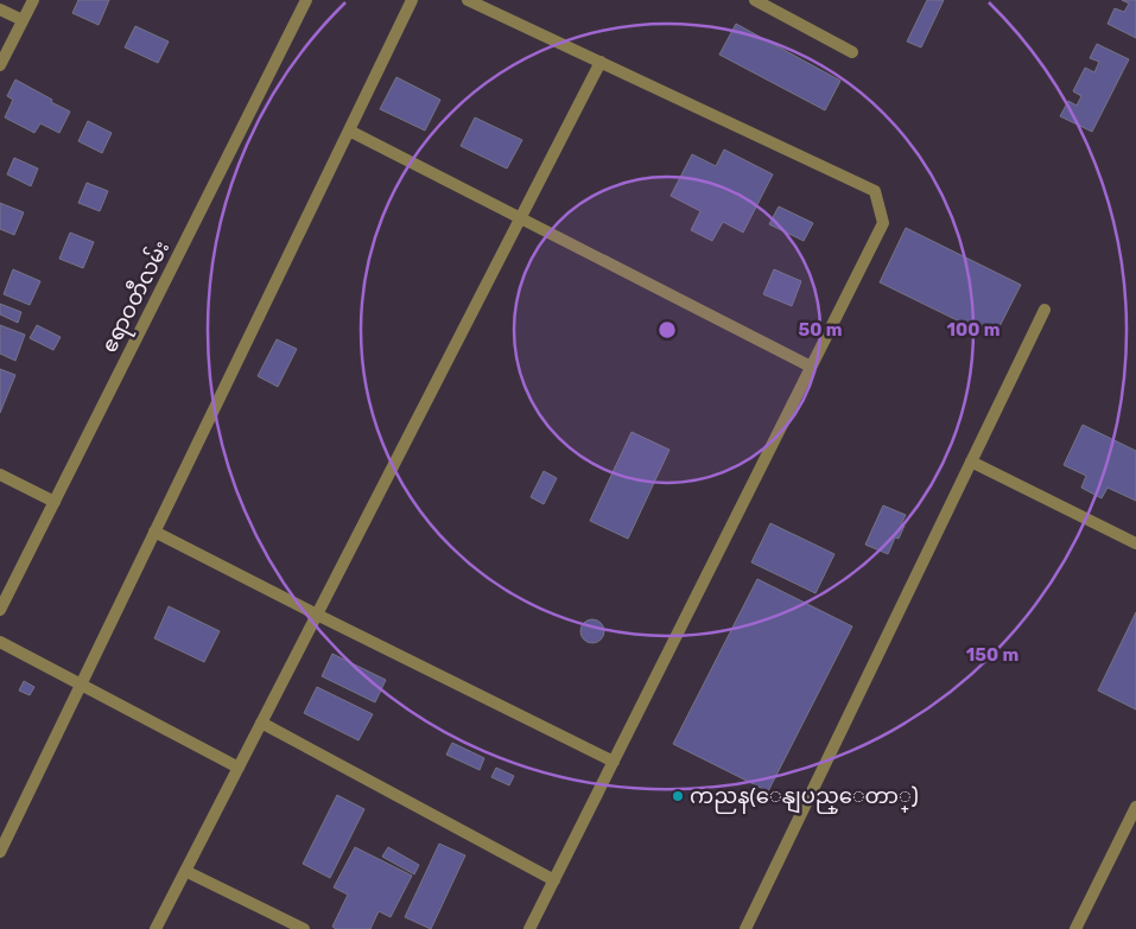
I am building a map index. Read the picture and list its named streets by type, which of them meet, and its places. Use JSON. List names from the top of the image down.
{
  "streets": {
    "street": ["ဧရာဝတီလမ်း"]
  },
  "places": ["ကညန(ေနျပည္ေတာ္)"],
  "rings": ["50 m", "100 m", "150 m"]
}
